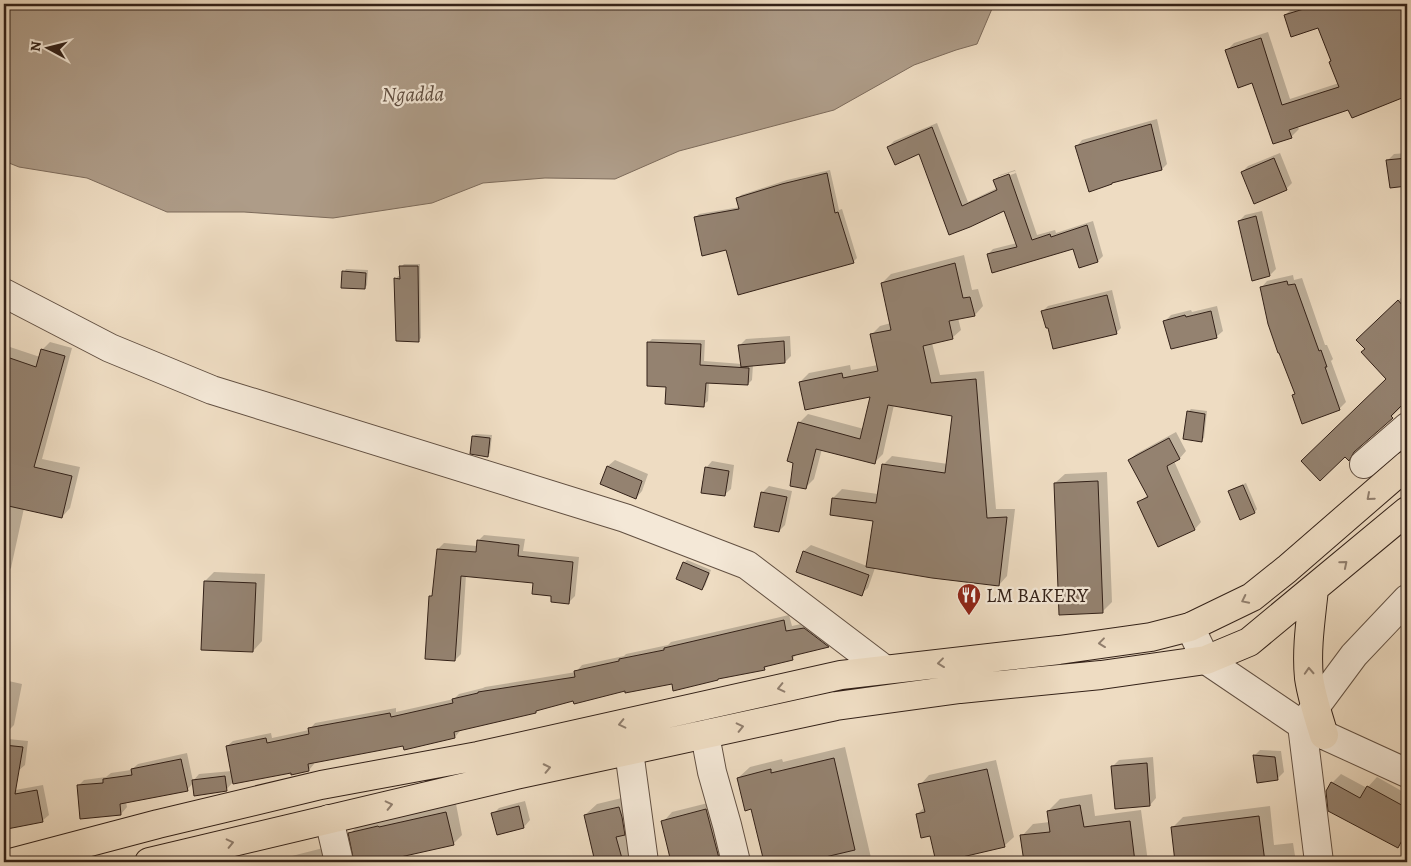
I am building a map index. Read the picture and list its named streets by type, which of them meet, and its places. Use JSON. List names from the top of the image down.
{
  "water": ["Ngadda"],
  "places": {
    "restaurant": ["LM BAKERY"]
  },
  "north": "left"
}
